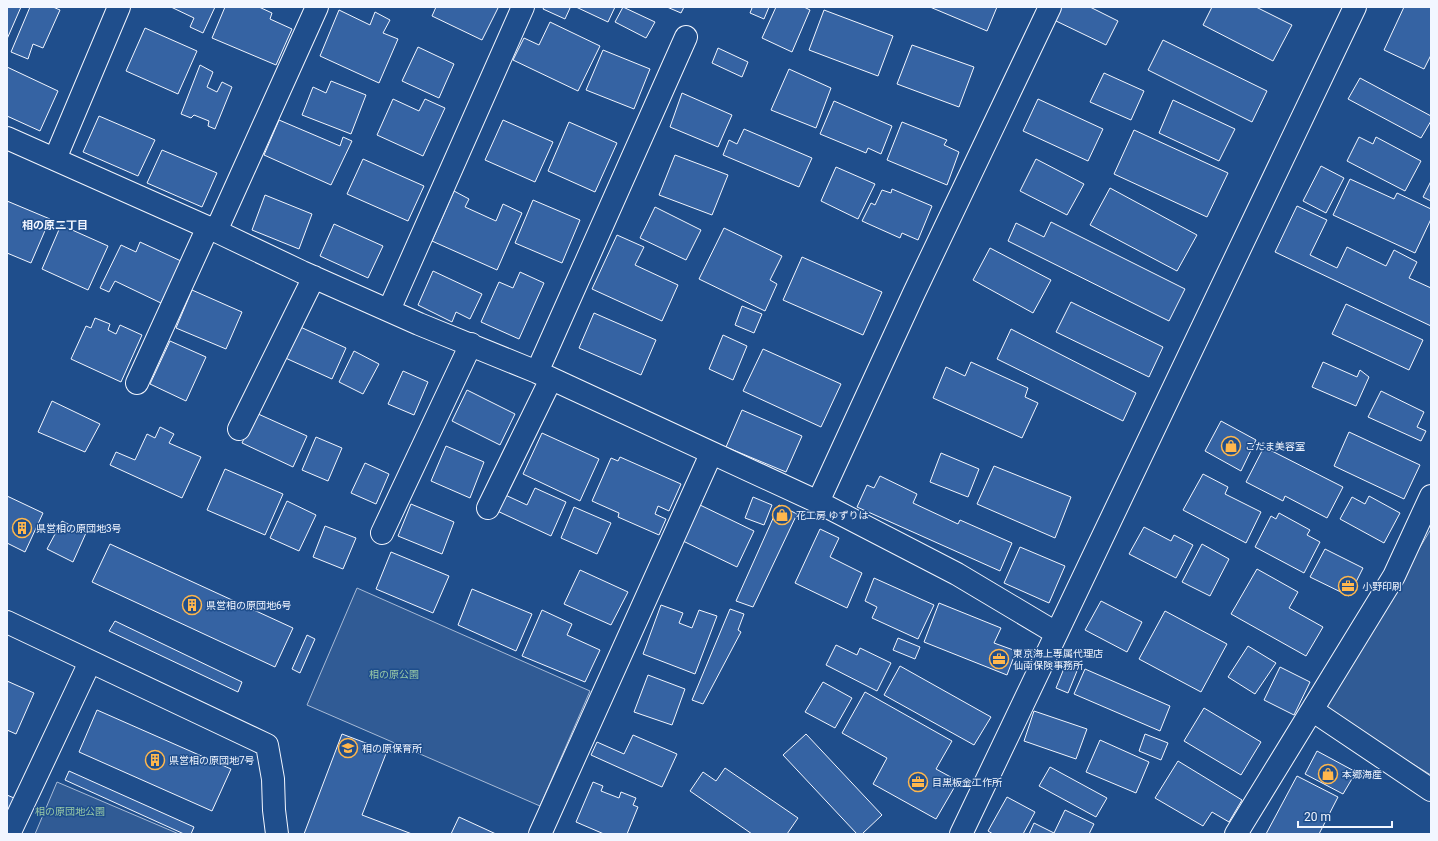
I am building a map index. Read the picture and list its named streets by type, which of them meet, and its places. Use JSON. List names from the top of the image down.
{
  "districts": ["相の原二丁目"],
  "parks": ["相の原公園", "相の原団地公園"],
  "places": {
    "shop": ["こだま美容室", "花工房 ゆずりは", "本郷海産"],
    "building": ["県営相の原団地3号", "県営相の原団地6号", "県営相の原団地7号"],
    "office": ["小野印刷", "東京海上専属代理店 仙南保険事務所", "目黒板金工作所"],
    "school or university": ["相の原保育所"]
  },
  "scale_bar": "20 m"
}
